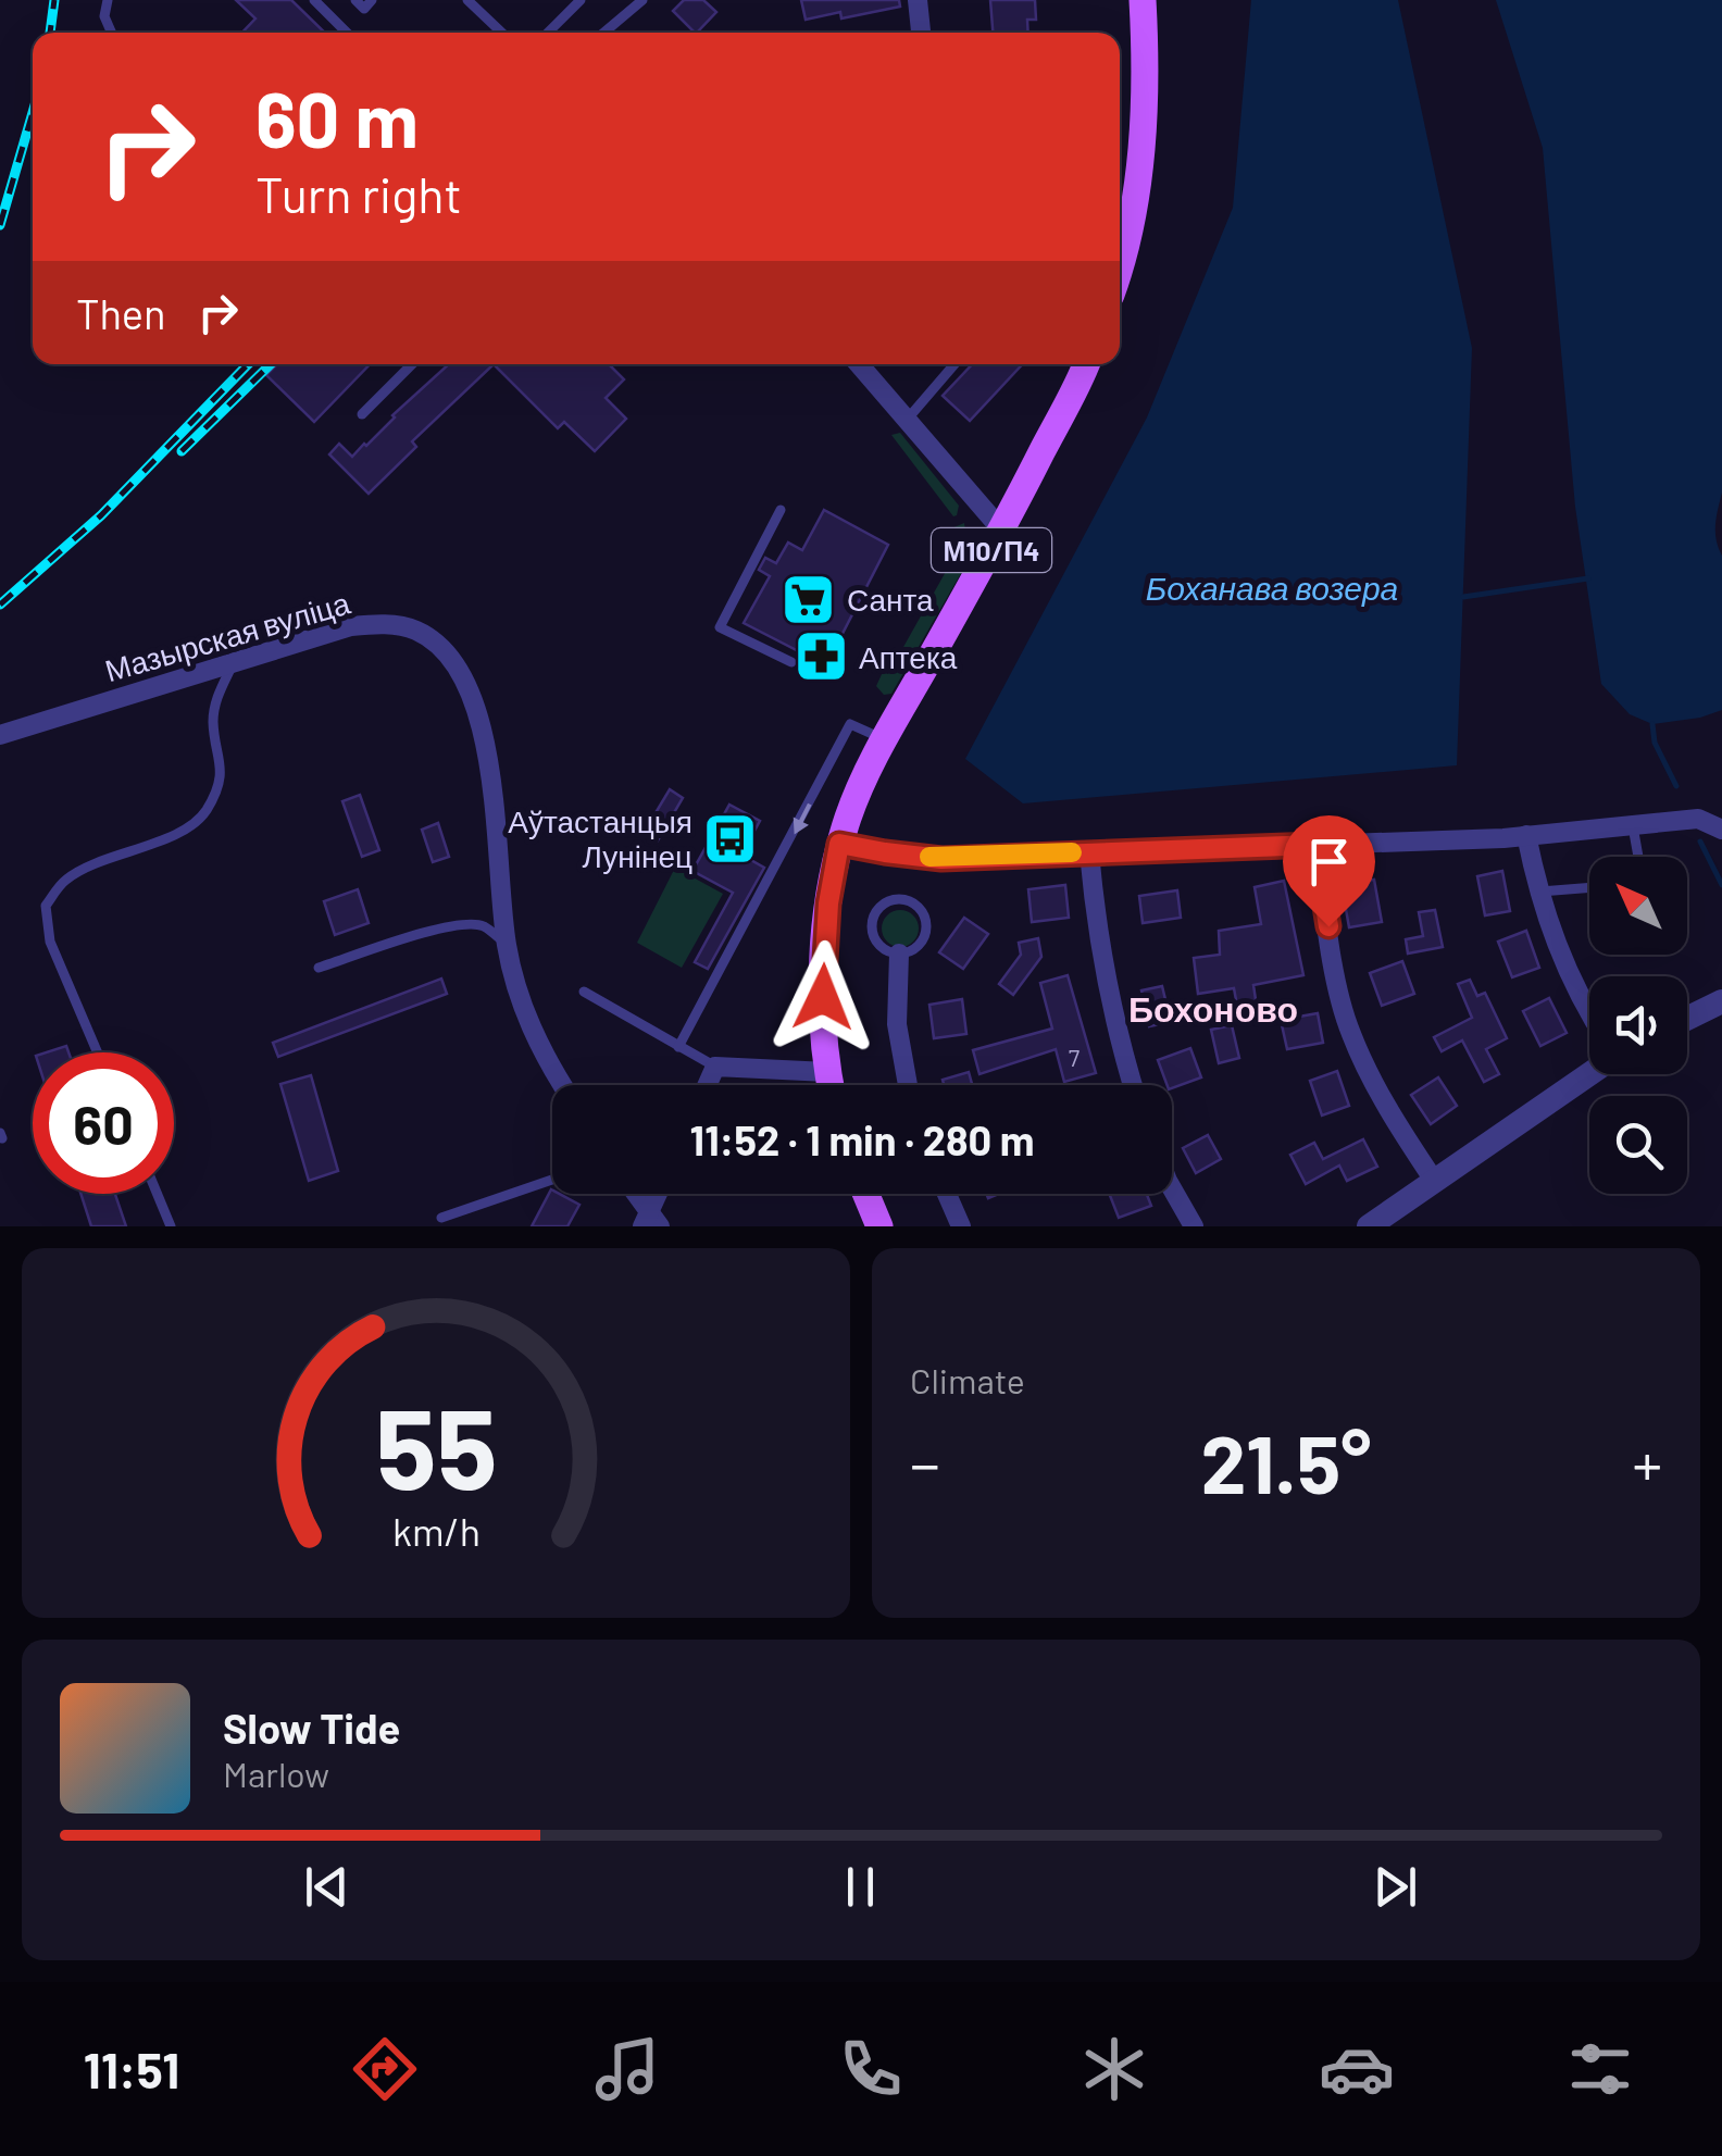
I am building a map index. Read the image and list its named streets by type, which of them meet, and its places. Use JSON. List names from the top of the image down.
{
  "streets": {
    "main road": ["М10/П4"],
    "street": ["Мазырская вуліца"]
  },
  "districts": ["Бохоново"],
  "water": ["Боханава возера"],
  "places": {
    "supermarket": ["Санта"],
    "pharmacy": ["Аптека"],
    "bus stop": ["Аўтастанцыя Лунінец"]
  },
  "house_numbers": ["7"],
  "north": "top left",
  "page": {
    "turn": ["60 m", "Turn right"],
    "then": "Then",
    "limit": "60",
    "trip": "11:52 · 1 min · 280 m",
    "tile": "Climate",
    "heat": ["−", "21.5°", "+"],
    "song": ["Slow Tide", "Marlow"],
    "tabs": "11:51",
    "gauge": ["55", "km/h"]
  }
}
